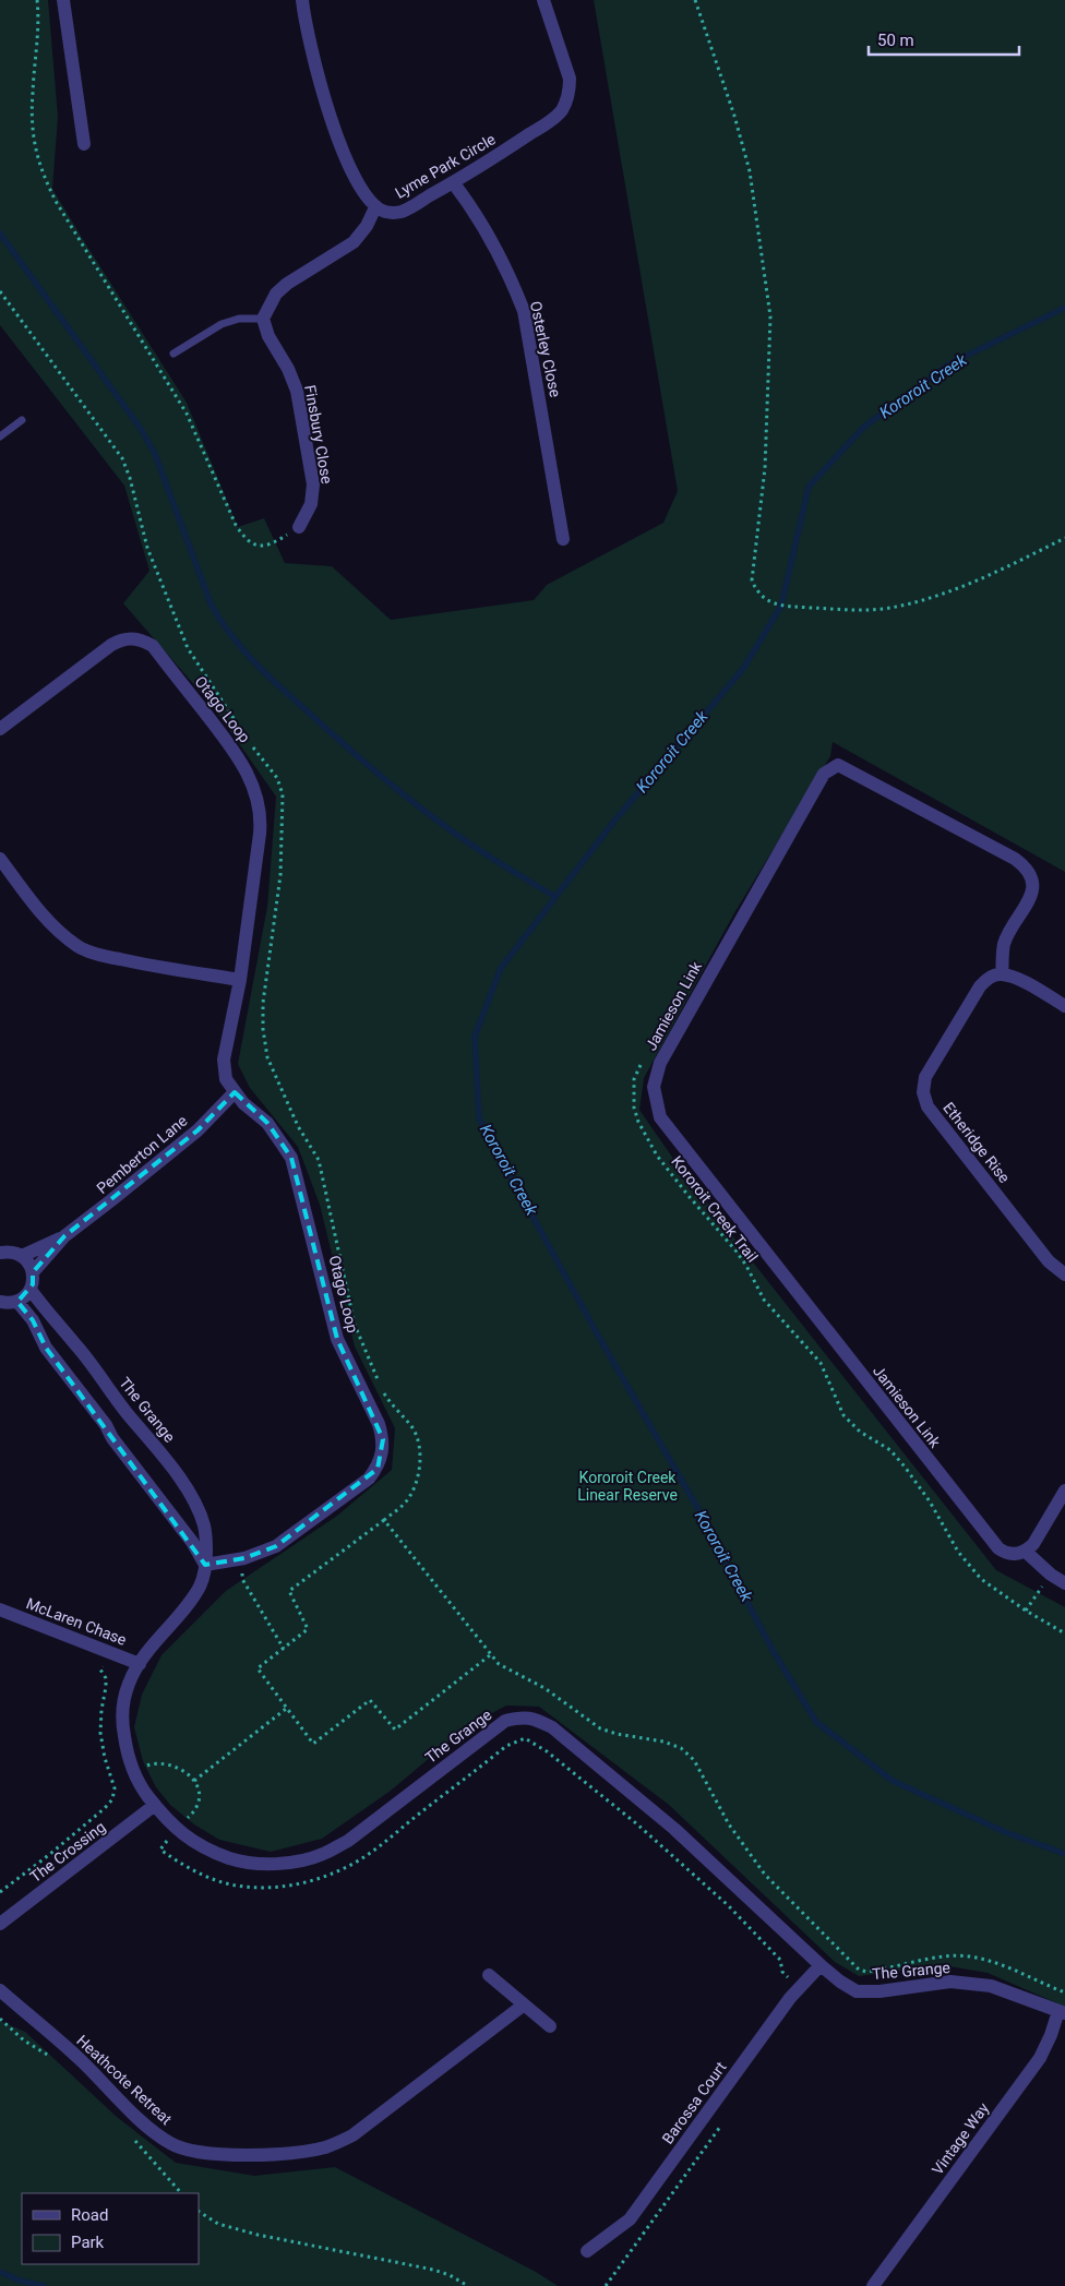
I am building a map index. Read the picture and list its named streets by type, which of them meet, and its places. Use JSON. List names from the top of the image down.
{
  "streets": {
    "street": [
      "Lyme Park Circle",
      "Osterley Close",
      "Finsbury Close",
      "Otago Loop",
      "Jamieson Link",
      "Etheridge Rise",
      "Pemberton Lane",
      "The Grange",
      "McLaren Chase",
      "The Crossing",
      "Heathcote Retreat",
      "Barossa Court",
      "Vintage Way"
    ],
    "path": ["Kororoit Creek Trail"]
  },
  "crossings": [
    ["Lyme Park Circle", "Osterley Close"],
    ["Otago Loop", "Pemberton Lane"],
    ["Otago Loop", "The Grange"],
    ["Jamieson Link", "Etheridge Rise"],
    ["The Grange", "McLaren Chase"],
    ["The Grange", "The Crossing"],
    ["The Grange", "Barossa Court"],
    ["The Grange", "Vintage Way"]
  ],
  "water": ["Kororoit Creek"],
  "parks": ["Kororoit Creek Linear Reserve"],
  "legend": ["Road", "Park"],
  "scale_bar": "50 m"
}
